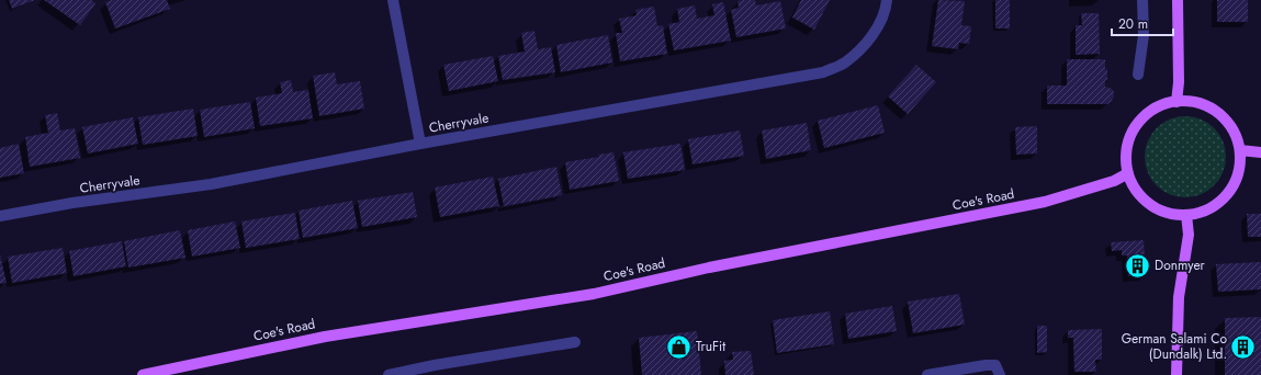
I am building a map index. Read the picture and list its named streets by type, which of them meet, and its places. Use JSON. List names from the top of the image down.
{
  "streets": {
    "main road": ["Coe's Road"],
    "street": ["Cherryvale"]
  },
  "places": {
    "building": ["Donmyer", "German Salami Co (Dundalk) Ltd."],
    "shop": ["TruFit"]
  },
  "scale_bar": "20 m"
}
